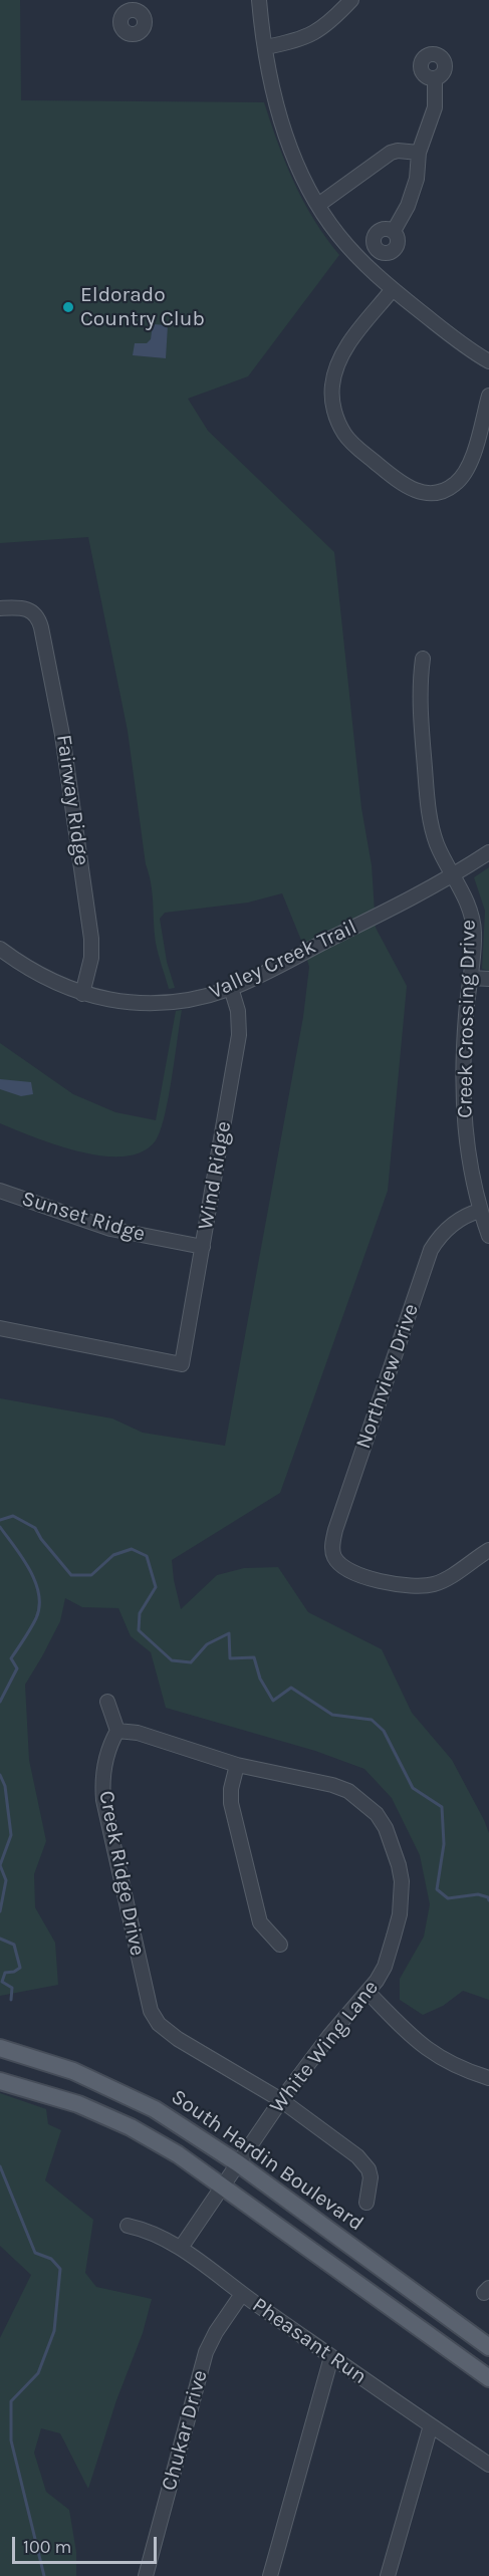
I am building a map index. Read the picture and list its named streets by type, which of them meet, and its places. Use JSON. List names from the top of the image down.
{
  "streets": {
    "main road": ["South Hardin Boulevard"],
    "street": [
      "Fairway Ridge",
      "Valley Creek Trail",
      "Creek Crossing Drive",
      "Wind Ridge",
      "Sunset Ridge",
      "Northview Drive",
      "Creek Ridge Drive",
      "White Wing Lane",
      "Pheasant Run",
      "Chukar Drive"
    ]
  },
  "crossings": [
    ["Fairway Ridge", "Valley Creek Trail"],
    ["Valley Creek Trail", "Creek Crossing Drive"],
    ["Valley Creek Trail", "Wind Ridge"],
    ["Creek Crossing Drive", "Northview Drive"],
    ["Wind Ridge", "Sunset Ridge"],
    ["Creek Ridge Drive", "White Wing Lane"],
    ["White Wing Lane", "South Hardin Boulevard"],
    ["White Wing Lane", "Pheasant Run"],
    ["Pheasant Run", "Chukar Drive"]
  ],
  "places": ["Eldorado Country Club"],
  "scale_bar": "100 m"
}
